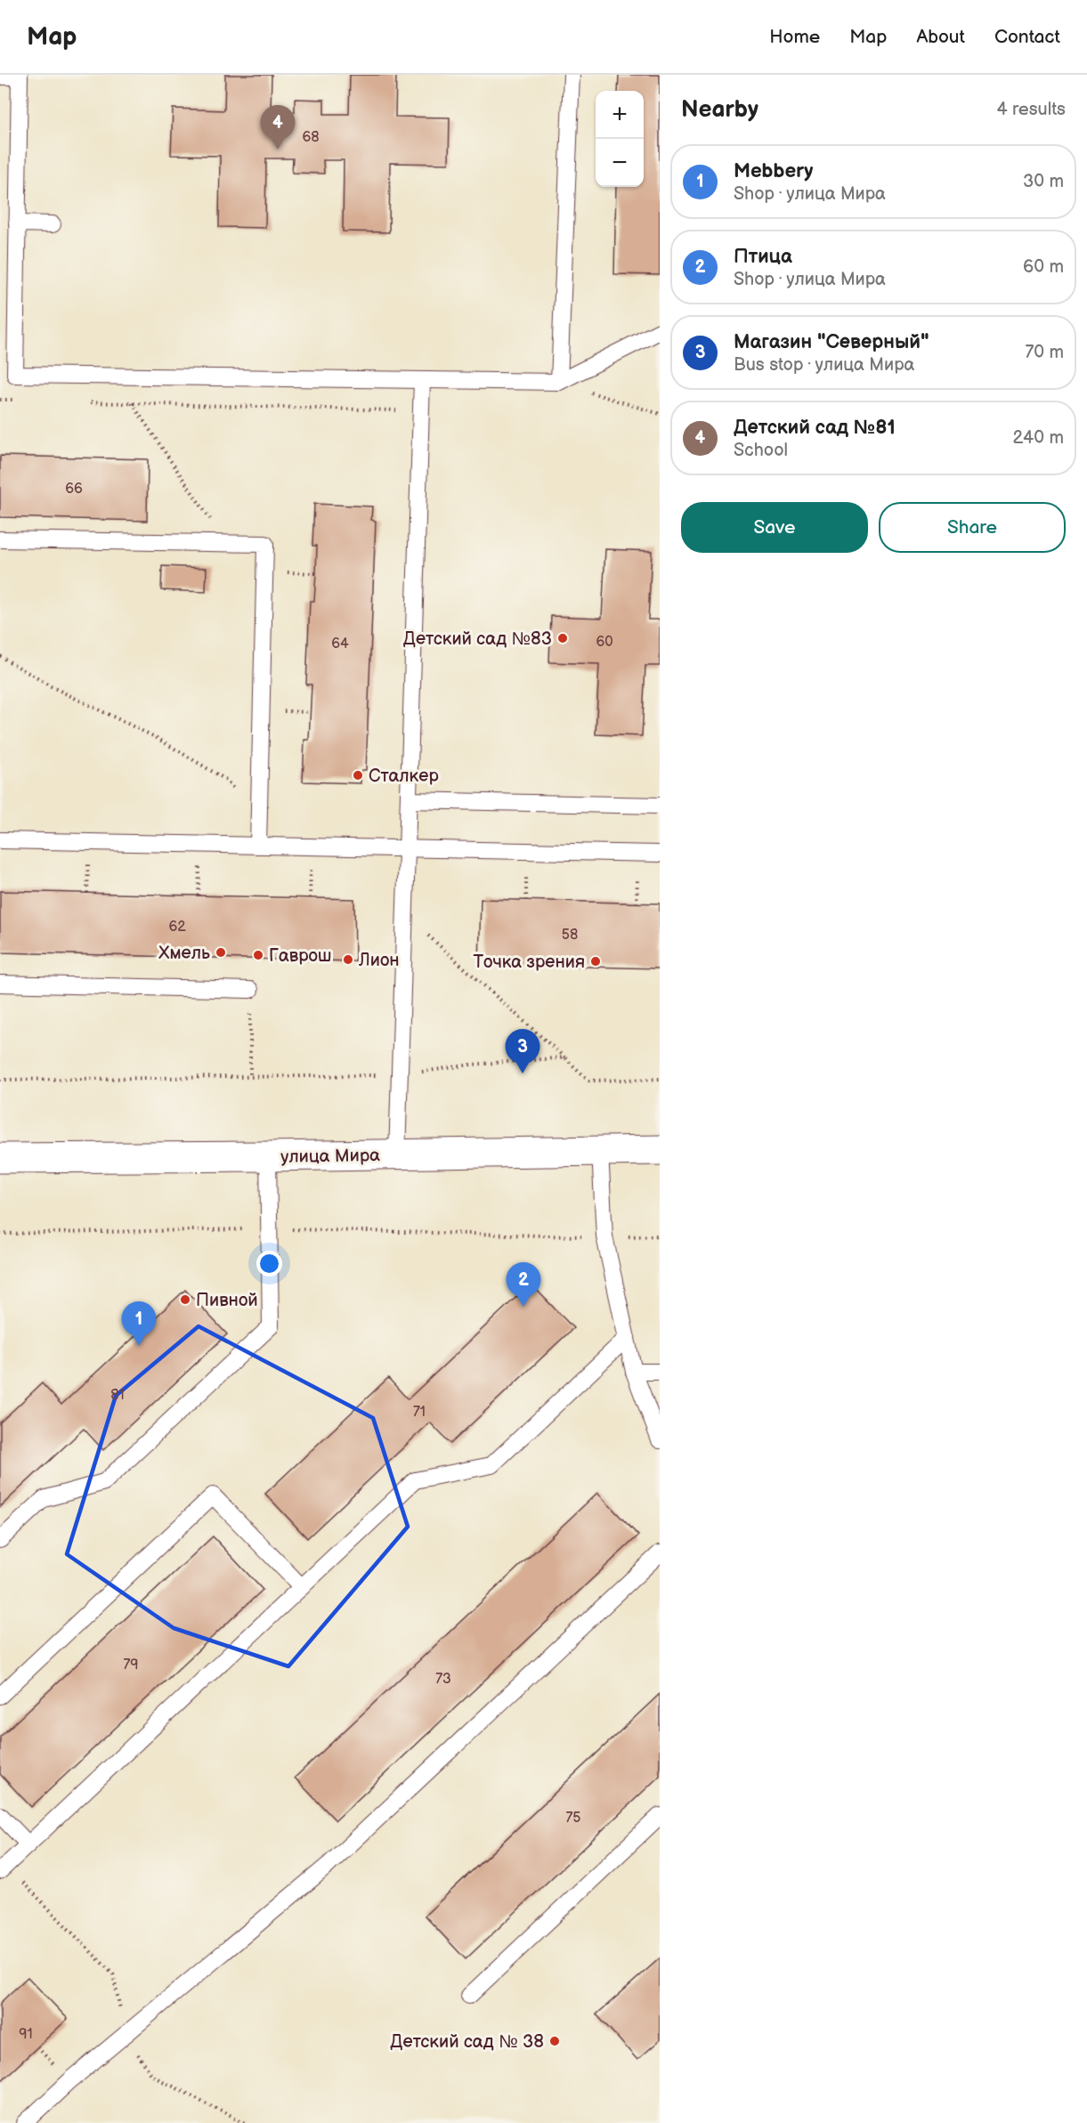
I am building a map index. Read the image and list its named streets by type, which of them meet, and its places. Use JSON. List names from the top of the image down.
{
  "streets": {
    "main road": ["улица Мира"]
  },
  "places": [
    "Детский сад №83",
    "Сталкер",
    "Хмель",
    "Гаврош",
    "Лион",
    "Точка зрения",
    "Пивной",
    "Детский сад № 38"
  ],
  "house_numbers": [
    "68",
    "66",
    "60",
    "64",
    "62",
    "58",
    "81",
    "71",
    "79",
    "73",
    "75",
    "91"
  ],
  "page": {
    "header": "Map",
    "nav": [
      "Home",
      "Map",
      "About",
      "Contact"
    ],
    "heading": ["Nearby", "4 results"],
    "map_buttons": ["+", "−"],
    "pins": [
      "4",
      "3",
      "2",
      "1"
    ],
    "list": [
      {
        "mark": "1",
        "name": "Mebbery",
        "note": "Shop · улица Мира",
        "value": "30 m"
      },
      {
        "mark": "2",
        "name": "Птица",
        "note": "Shop · улица Мира",
        "value": "60 m"
      },
      {
        "mark": "3",
        "name": "Магазин \"Северный\"",
        "note": "Bus stop · улица Мира",
        "value": "70 m"
      },
      {
        "mark": "4",
        "name": "Детский сад №81",
        "note": "School",
        "value": "240 m"
      }
    ],
    "buttons": ["Save", "Share"]
  }
}
